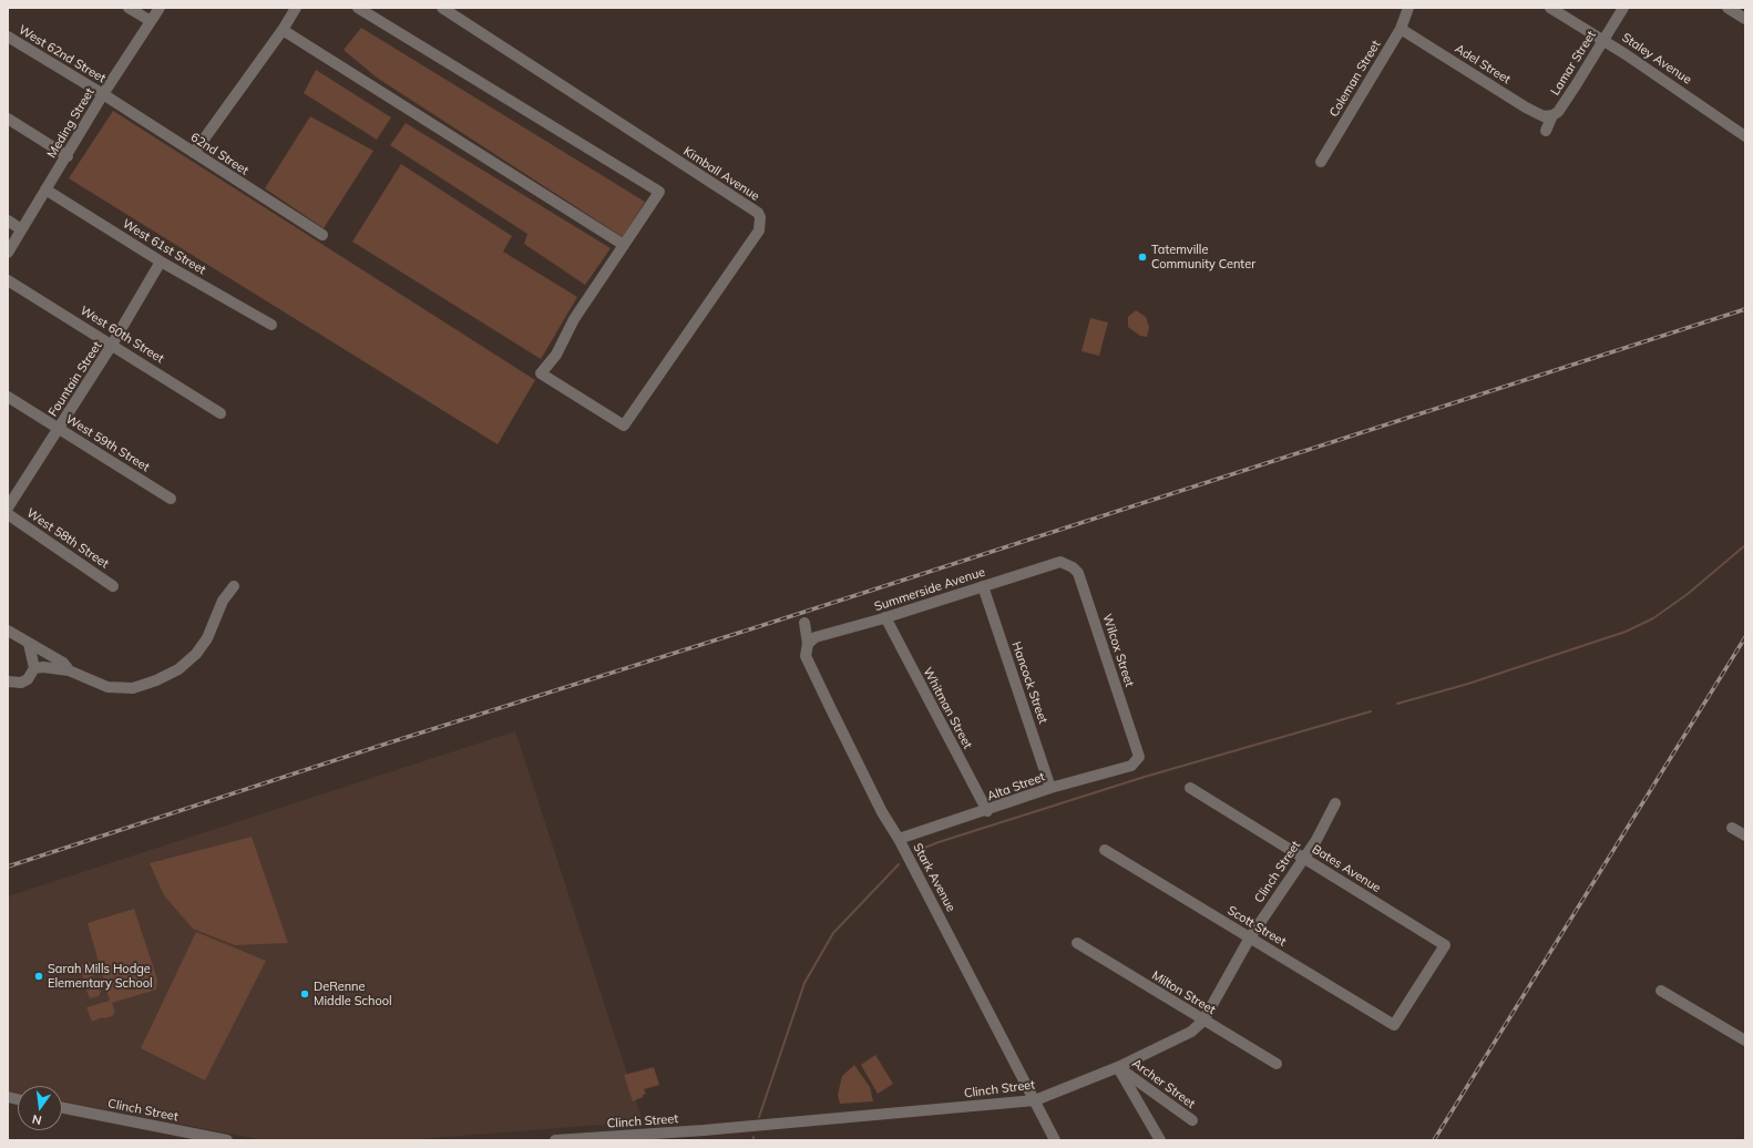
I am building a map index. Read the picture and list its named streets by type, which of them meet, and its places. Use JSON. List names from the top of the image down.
{
  "streets": {
    "street": [
      "West 62nd Street",
      "Staley Avenue",
      "Lamar Street",
      "Adel Street",
      "Coleman Street",
      "Meding Street",
      "62nd Street",
      "Kimball Avenue",
      "West 61st Street",
      "West 60th Street",
      "Fountain Street",
      "West 59th Street",
      "West 58th Street",
      "Summerside Avenue",
      "Wilcox Street",
      "Hancock Street",
      "Whitman Street",
      "Alta Street",
      "Bates Avenue",
      "Clinch Street",
      "Stark Avenue",
      "Scott Street",
      "Milton Street",
      "Archer Street"
    ]
  },
  "crossings": [
    ["West 62nd Street", "Meding Street"],
    ["West 62nd Street", "62nd Street"],
    ["Staley Avenue", "Lamar Street"],
    ["Lamar Street", "Adel Street"],
    ["Adel Street", "Coleman Street"],
    ["Meding Street", "62nd Street"],
    ["Meding Street", "West 61st Street"],
    ["West 61st Street", "Fountain Street"],
    ["West 60th Street", "Fountain Street"],
    ["Fountain Street", "West 59th Street"],
    ["Summerside Avenue", "Wilcox Street"],
    ["Summerside Avenue", "Hancock Street"],
    ["Summerside Avenue", "Whitman Street"],
    ["Summerside Avenue", "Stark Avenue"],
    ["Wilcox Street", "Alta Street"],
    ["Hancock Street", "Alta Street"],
    ["Whitman Street", "Alta Street"],
    ["Alta Street", "Stark Avenue"],
    ["Bates Avenue", "Clinch Street"],
    ["Bates Avenue", "Scott Street"],
    ["Clinch Street", "Stark Avenue"],
    ["Clinch Street", "Scott Street"],
    ["Clinch Street", "Milton Street"],
    ["Clinch Street", "Archer Street"]
  ],
  "places": ["Tatemville Community Center", "Sarah Mills Hodge Elementary School", "DeRenne Middle School"],
  "north": "bottom"
}
